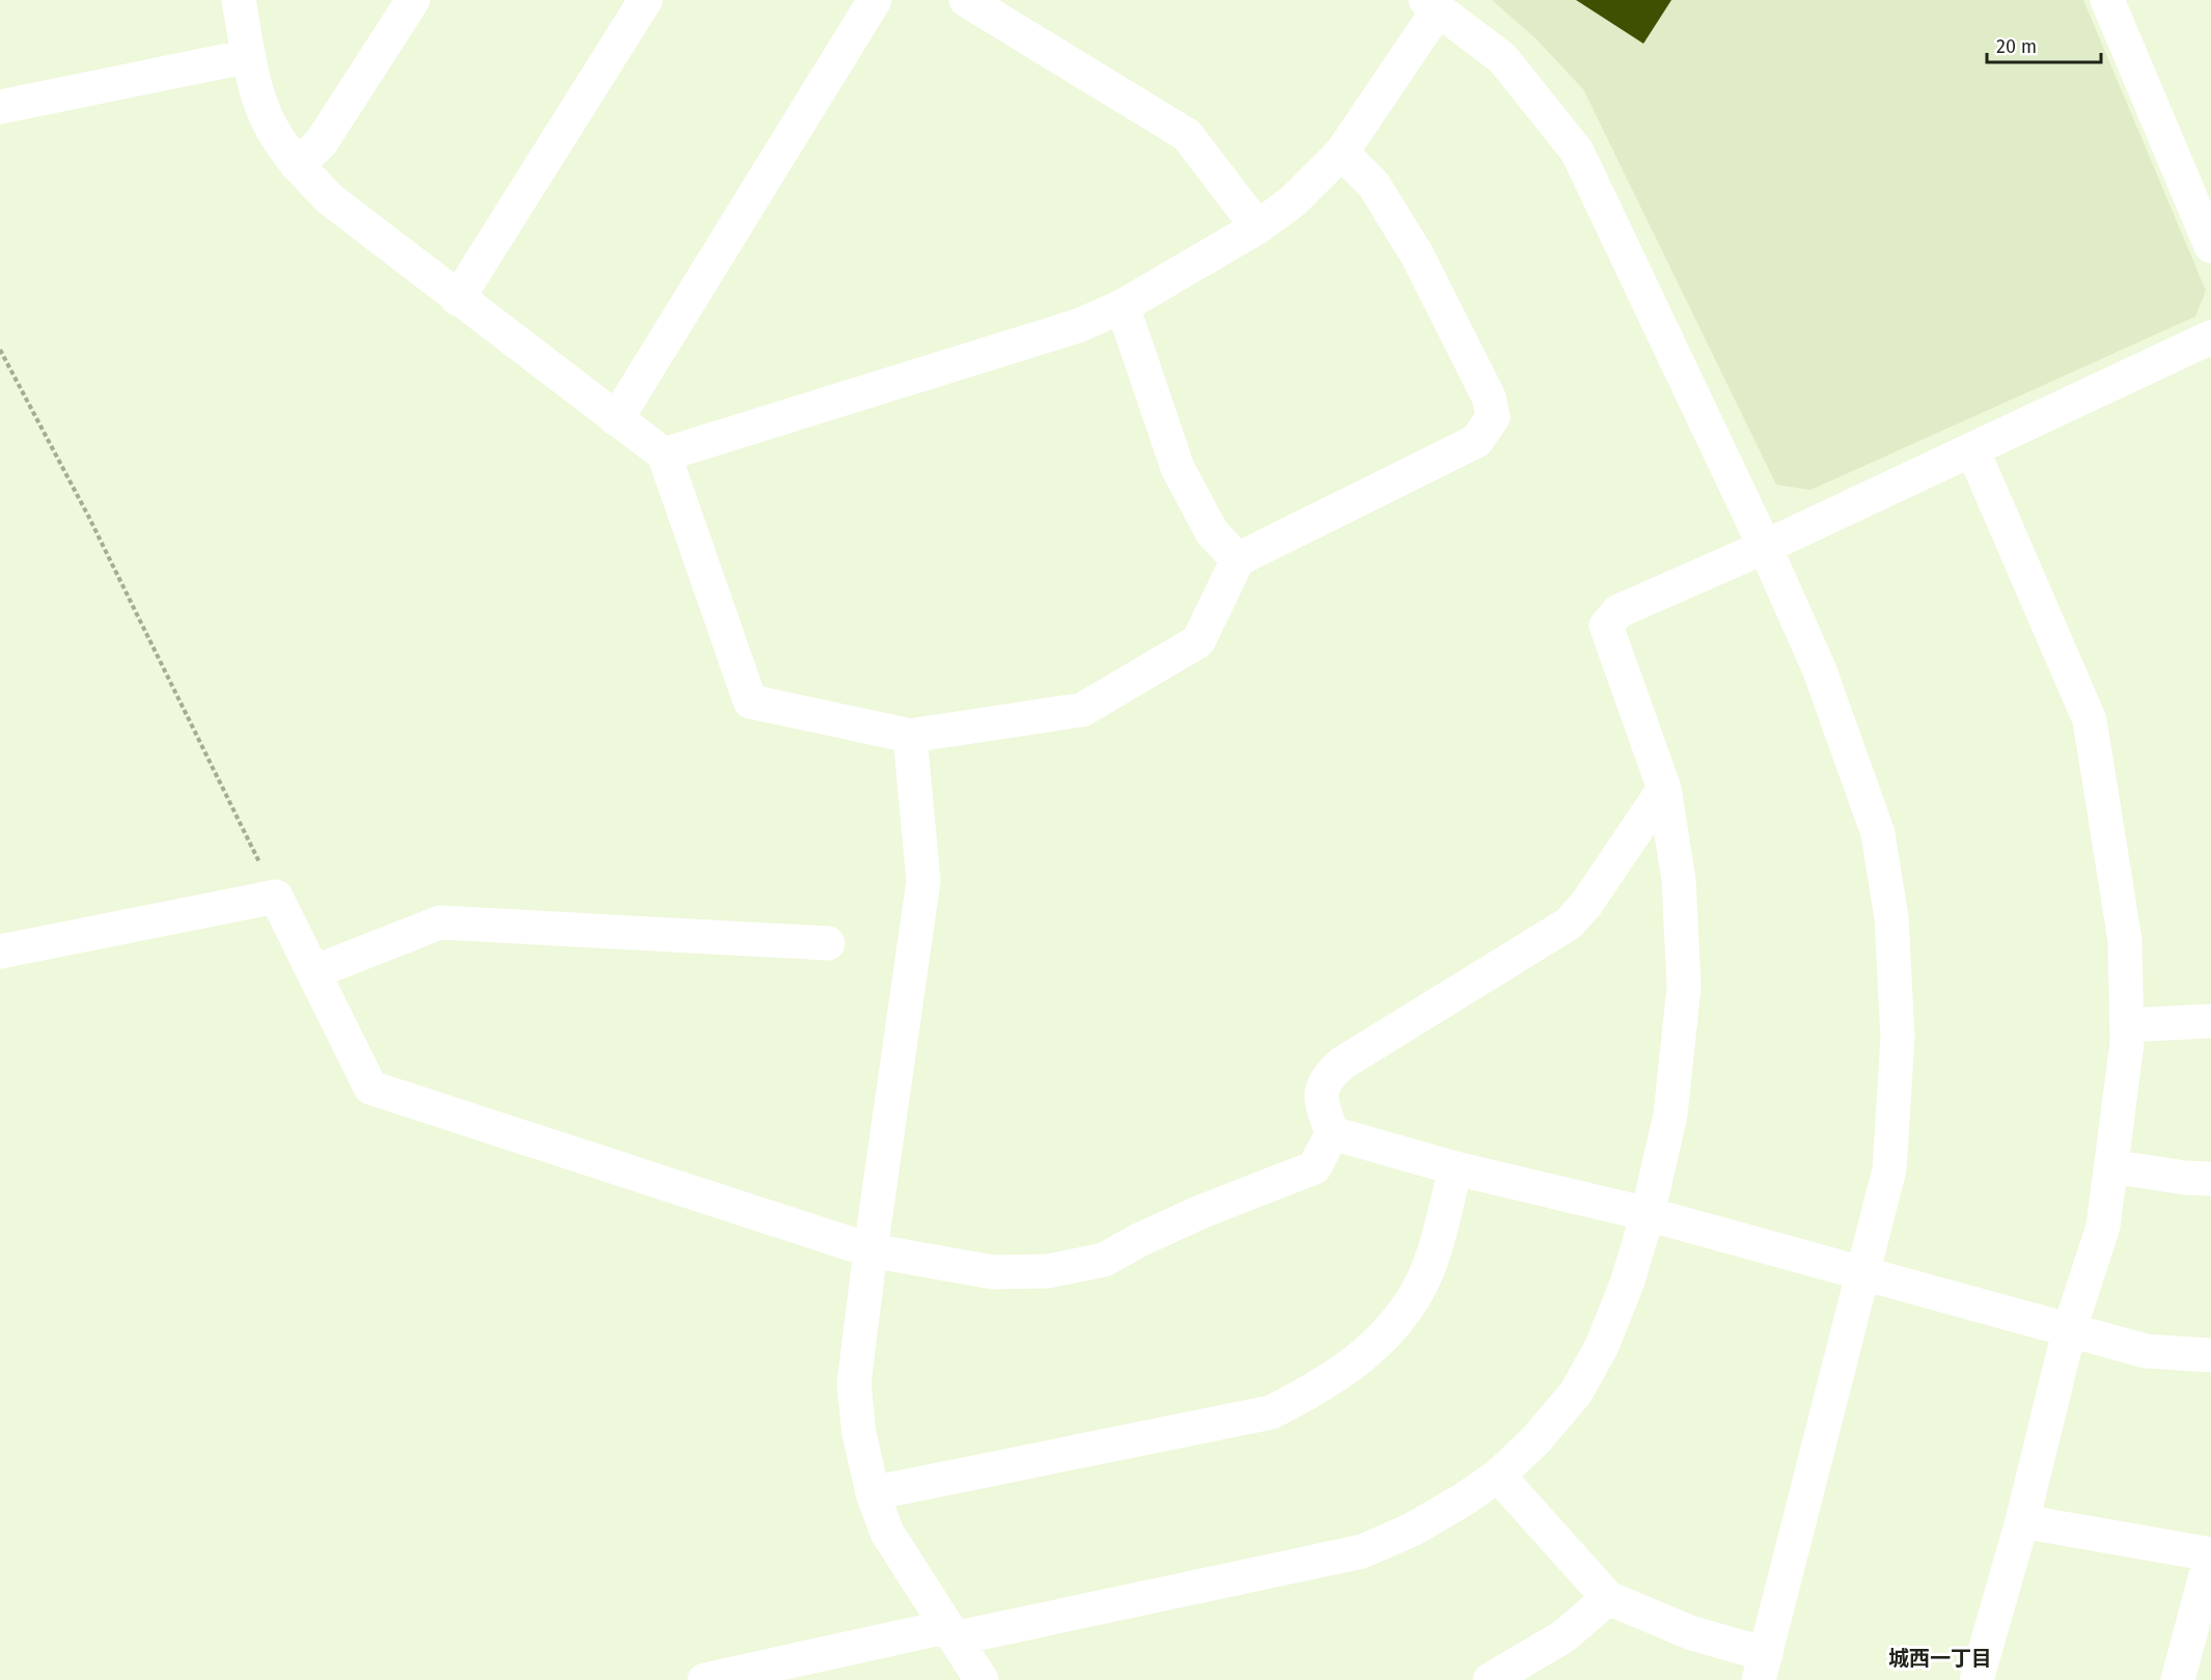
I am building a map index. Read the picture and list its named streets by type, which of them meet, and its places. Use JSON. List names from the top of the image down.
{
  "districts": ["城西一丁目"],
  "scale_bar": "20 m"
}
